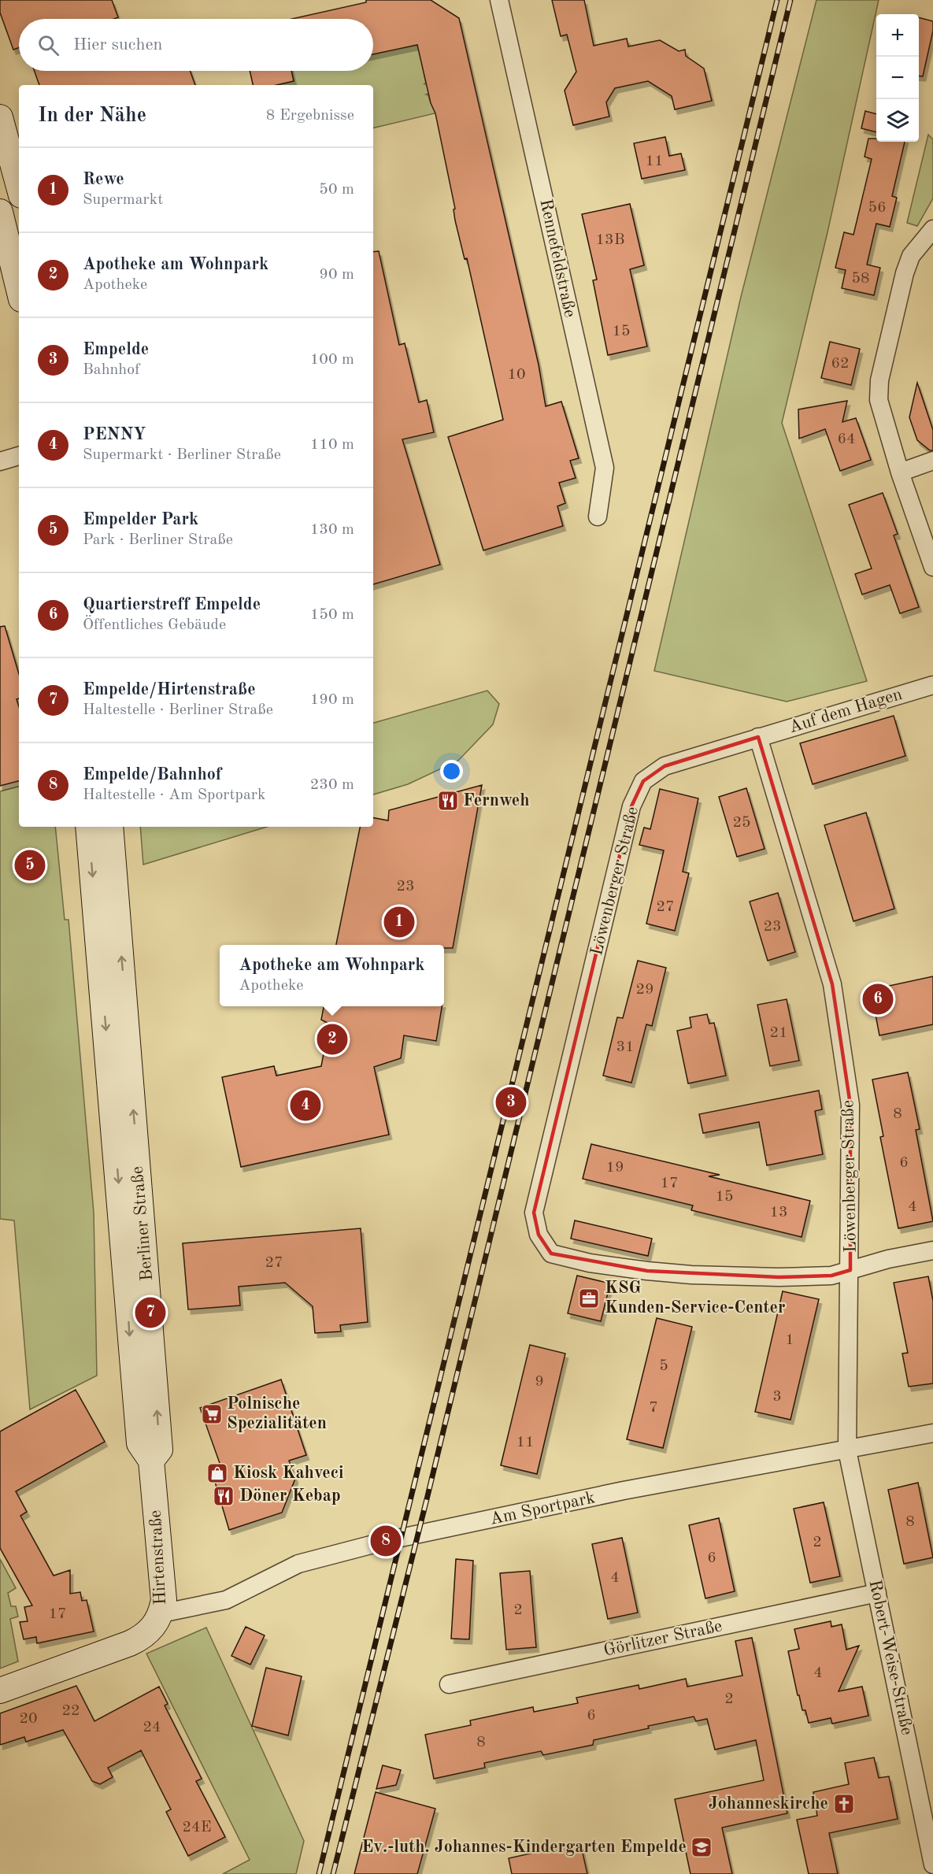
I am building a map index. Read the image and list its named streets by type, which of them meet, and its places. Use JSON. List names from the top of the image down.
{
  "streets": {
    "street": [
      "Rennefeldstraße",
      "Auf dem Hagen",
      "Löwenberger Straße",
      "Berliner Straße",
      "Am Sportpark",
      "Hirtenstraße",
      "Görlitzer Straße",
      "Robert-Weise-Straße"
    ]
  },
  "crossings": [
    ["Auf dem Hagen", "Löwenberger Straße"],
    ["Löwenberger Straße", "Am Sportpark"],
    ["Löwenberger Straße", "Robert-Weise-Straße"],
    ["Berliner Straße", "Hirtenstraße"],
    ["Am Sportpark", "Hirtenstraße"],
    ["Am Sportpark", "Robert-Weise-Straße"],
    ["Görlitzer Straße", "Robert-Weise-Straße"]
  ],
  "places": {
    "restaurant": ["Fernweh", "Döner Kebap"],
    "office": ["KSG Kunden-Service-Center"],
    "supermarket": ["Polnische Spezialitäten"],
    "shop": ["Kiosk Kahveci"],
    "church": ["Johanneskirche"],
    "school or university": ["Ev.-luth. Johannes-Kindergarten Empelde"]
  },
  "house_numbers": [
    "11",
    "56",
    "13B",
    "58",
    "15",
    "62",
    "10",
    "64",
    "25",
    "23",
    "27",
    "23",
    "29",
    "21",
    "31",
    "8",
    "6",
    "19",
    "17",
    "15",
    "4",
    "13",
    "27",
    "1",
    "5",
    "9",
    "3",
    "7",
    "11",
    "8",
    "2",
    "6",
    "4",
    "2",
    "17",
    "4",
    "2",
    "22",
    "6",
    "20",
    "24",
    "8",
    "24E"
  ],
  "page": {
    "map_buttons": ["+", "−"],
    "search": "Hier suchen",
    "heading": ["In der Nähe", "8 Ergebnisse"],
    "list": [
      {
        "mark": "1",
        "name": "Rewe",
        "note": "Supermarkt",
        "value": "50 m"
      },
      {
        "mark": "2",
        "name": "Apotheke am Wohnpark",
        "note": "Apotheke",
        "value": "90 m"
      },
      {
        "mark": "3",
        "name": "Empelde",
        "note": "Bahnhof",
        "value": "100 m"
      },
      {
        "mark": "4",
        "name": "PENNY",
        "note": "Supermarkt · Berliner Straße",
        "value": "110 m"
      },
      {
        "mark": "5",
        "name": "Empelder Park",
        "note": "Park · Berliner Straße",
        "value": "130 m"
      },
      {
        "mark": "6",
        "name": "Quartierstreff Empelde",
        "note": "Öffentliches Gebäude",
        "value": "150 m"
      },
      {
        "mark": "7",
        "name": "Empelde/Hirtenstraße",
        "note": "Haltestelle · Berliner Straße",
        "value": "190 m"
      },
      {
        "mark": "8",
        "name": "Empelde/Bahnhof",
        "note": "Haltestelle · Am Sportpark",
        "value": "230 m"
      }
    ],
    "pins": [
      "5",
      "1",
      "6",
      "2",
      "3",
      "4",
      "7",
      "8"
    ],
    "popup": ["Apotheke am Wohnpark", "Apotheke"]
  }
}
